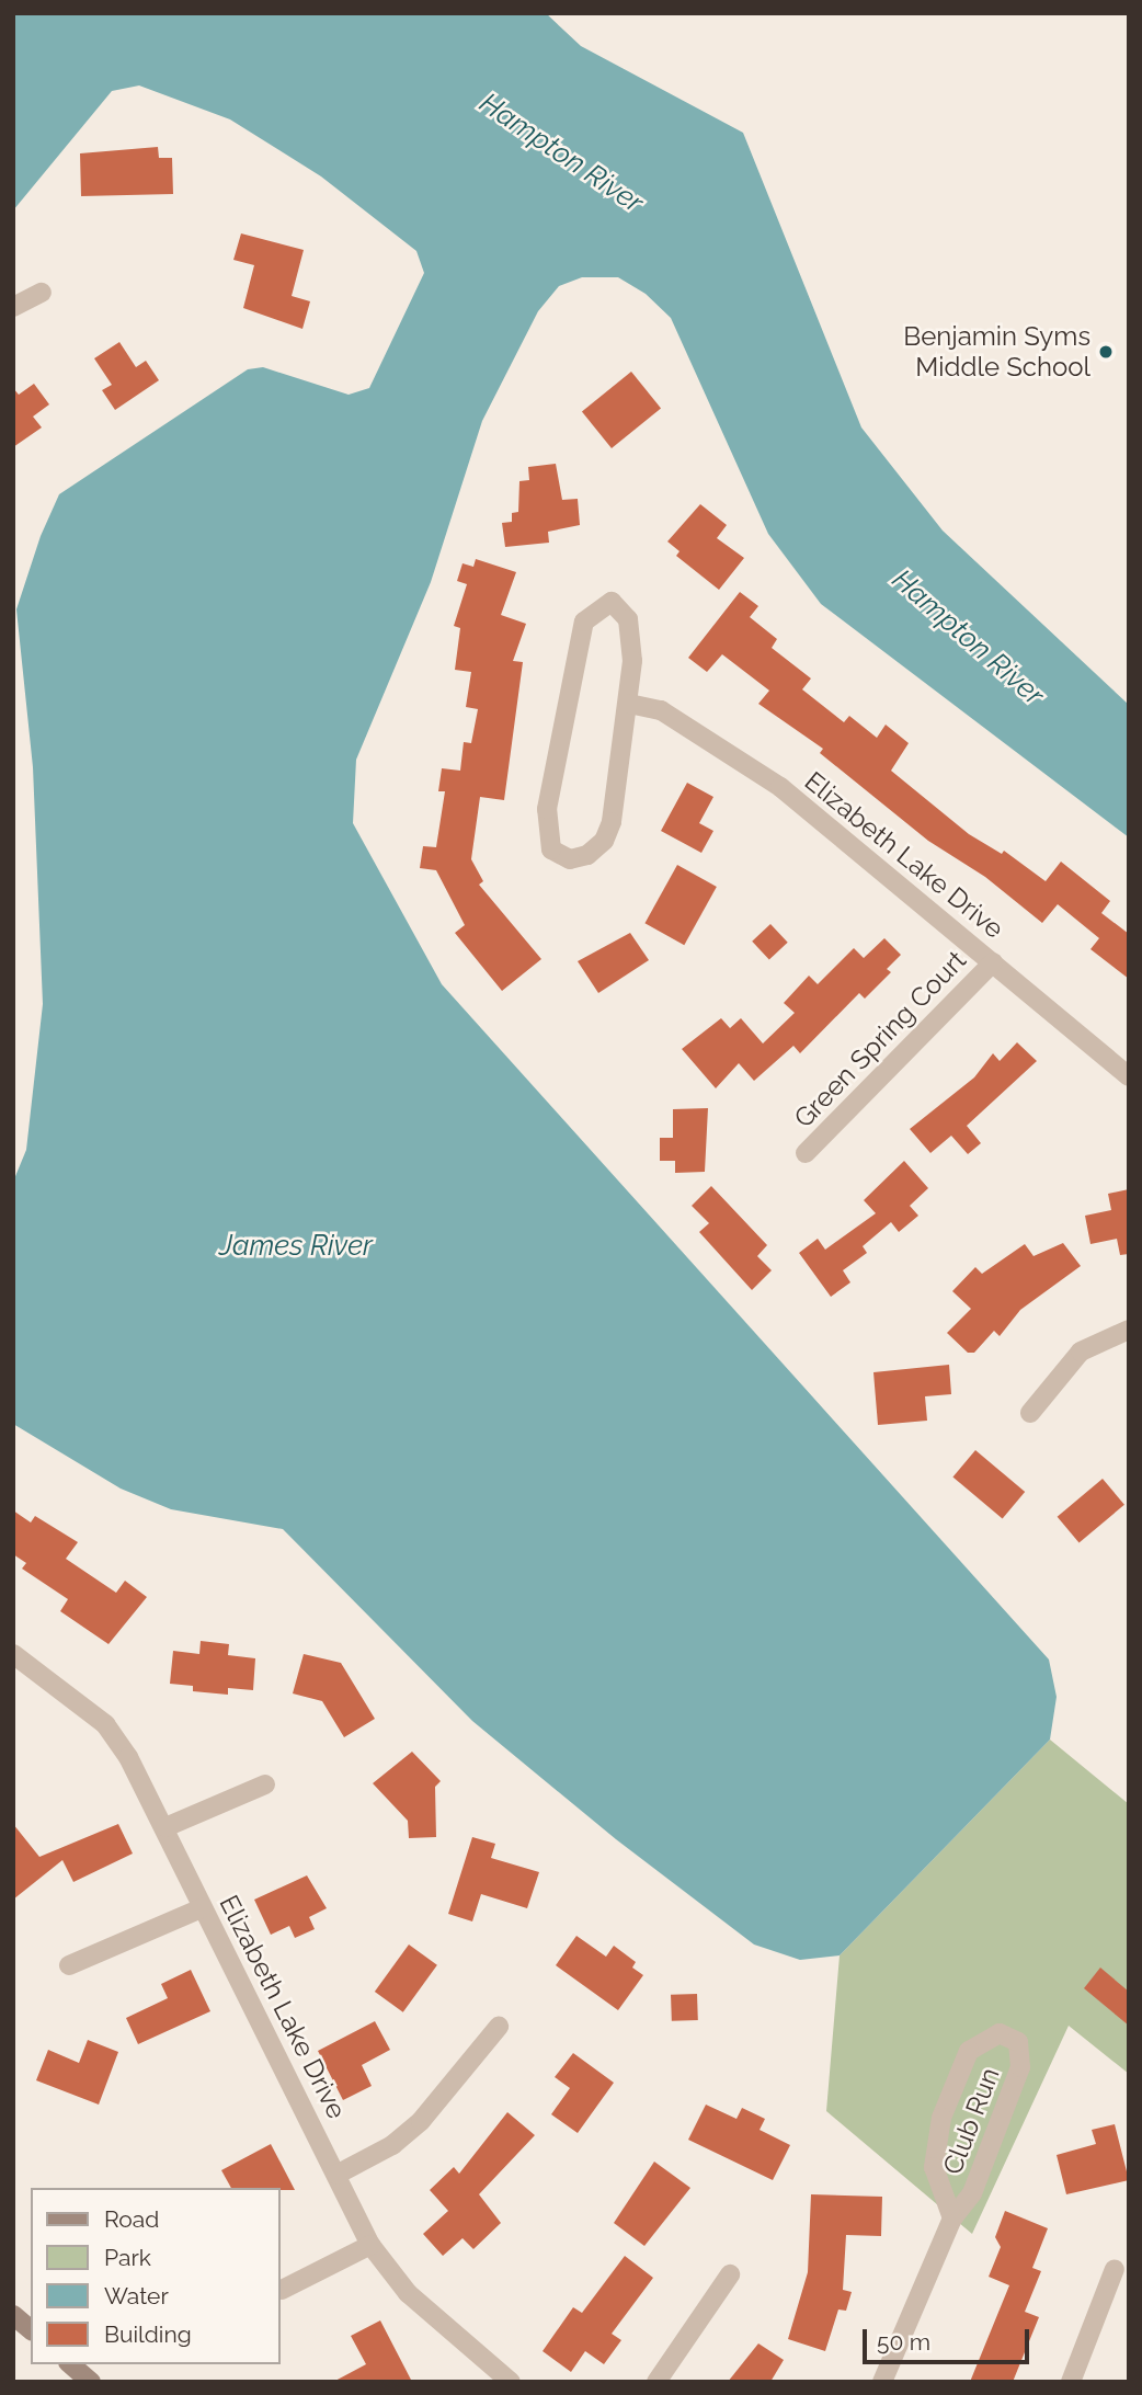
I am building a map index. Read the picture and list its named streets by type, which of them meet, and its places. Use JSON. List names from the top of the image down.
{
  "streets": {
    "street": ["Elizabeth Lake Drive", "Green Spring Court", "Club Run"]
  },
  "crossings": [
    ["Elizabeth Lake Drive", "Green Spring Court"]
  ],
  "water": ["Hampton River", "James River"],
  "places": ["Benjamin Syms Middle School"],
  "legend": [
    "Road",
    "Park",
    "Water",
    "Building"
  ],
  "scale_bar": "50 m"
}
